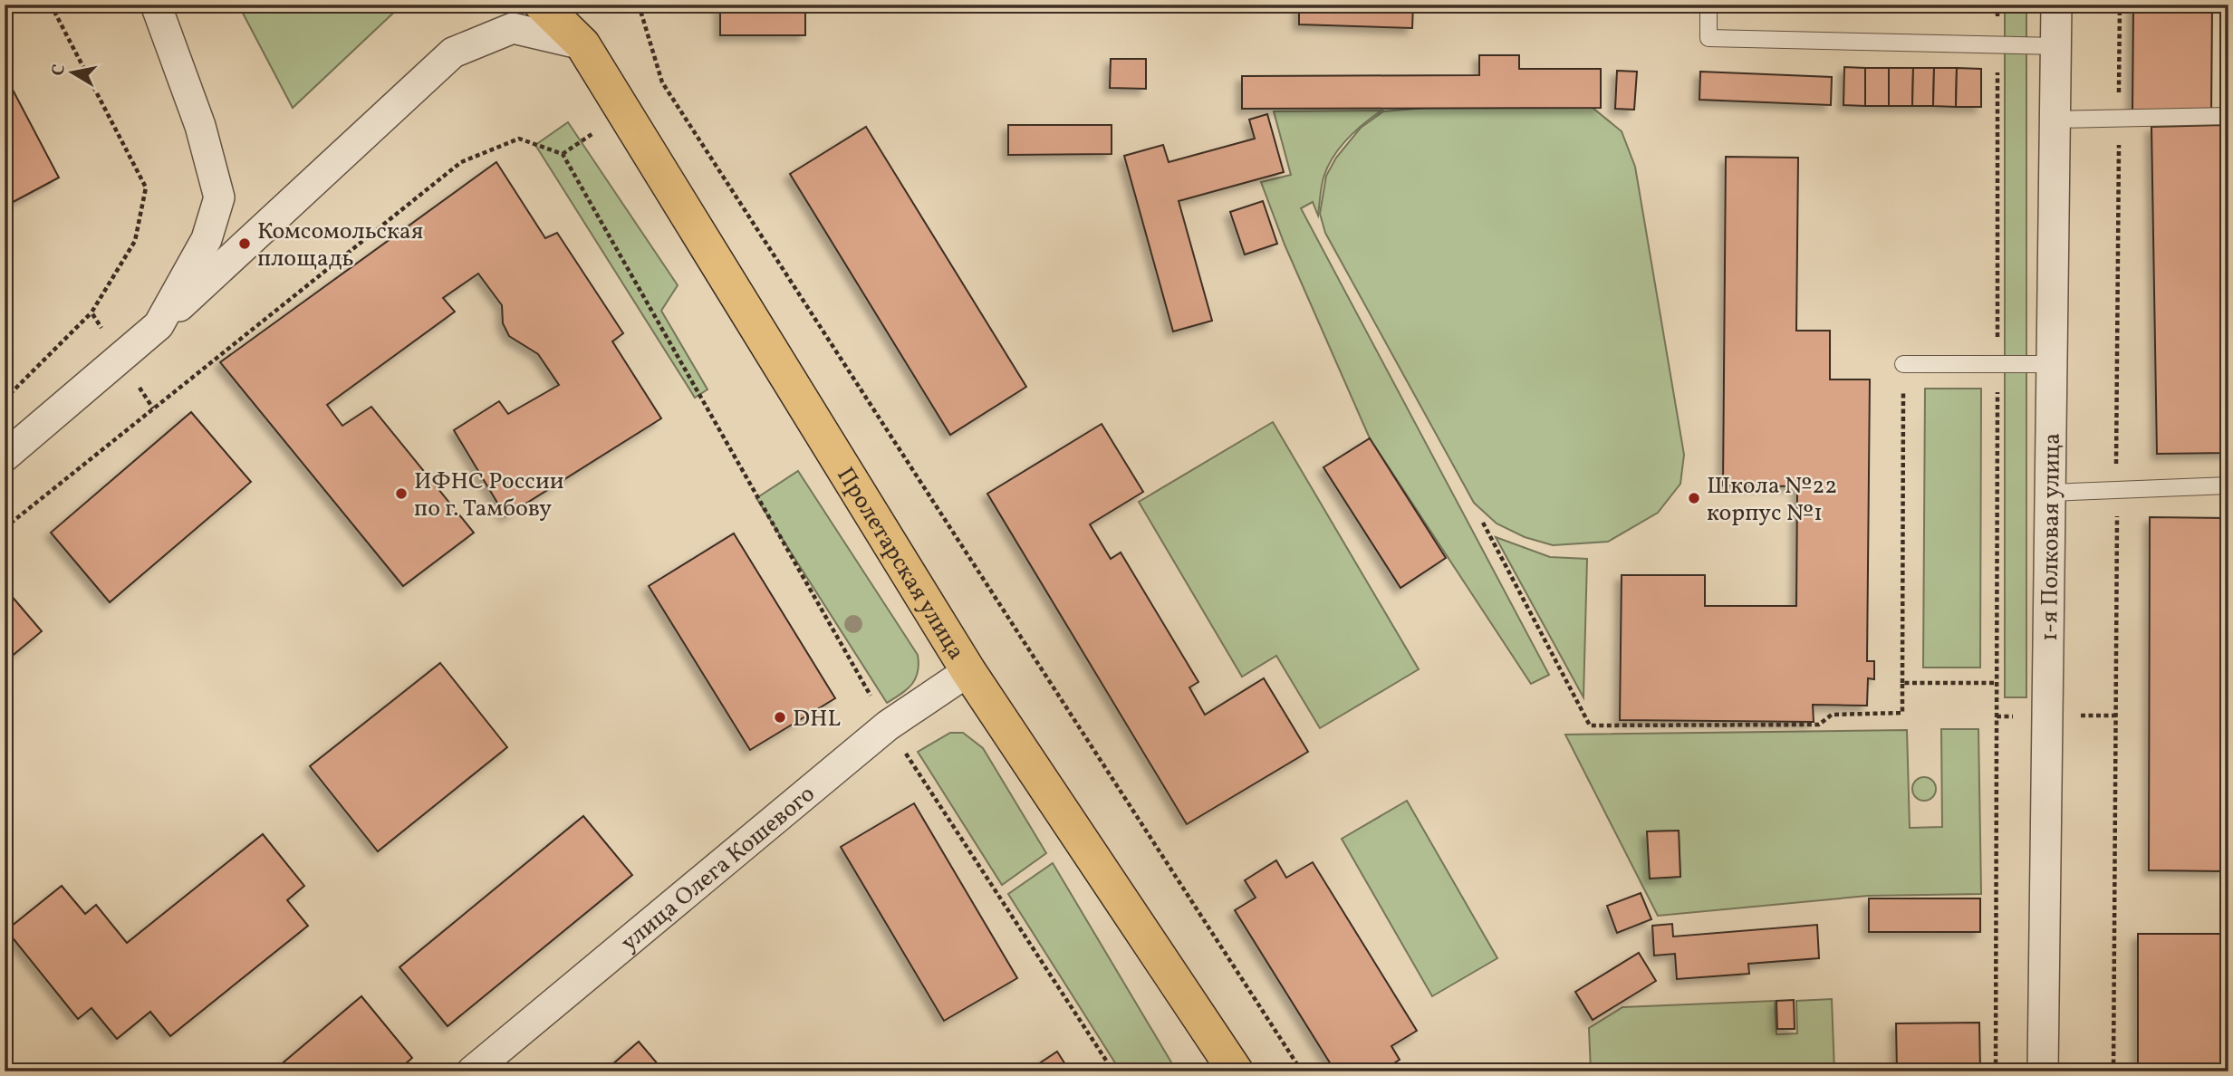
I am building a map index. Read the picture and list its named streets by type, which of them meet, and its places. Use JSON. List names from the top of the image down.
{
  "streets": {
    "main road": ["Пролетарская улица"],
    "street": ["1-я Полковая улица", "улица Олега Кошевого"]
  },
  "crossings": [
    ["Пролетарская улица", "улица Олега Кошевого"]
  ],
  "places": [
    "Комсомольская площадь",
    "ИФНС России по г. Тамбову",
    "Школа №22 корпус №1",
    "DHL"
  ],
  "north": "left"
}
